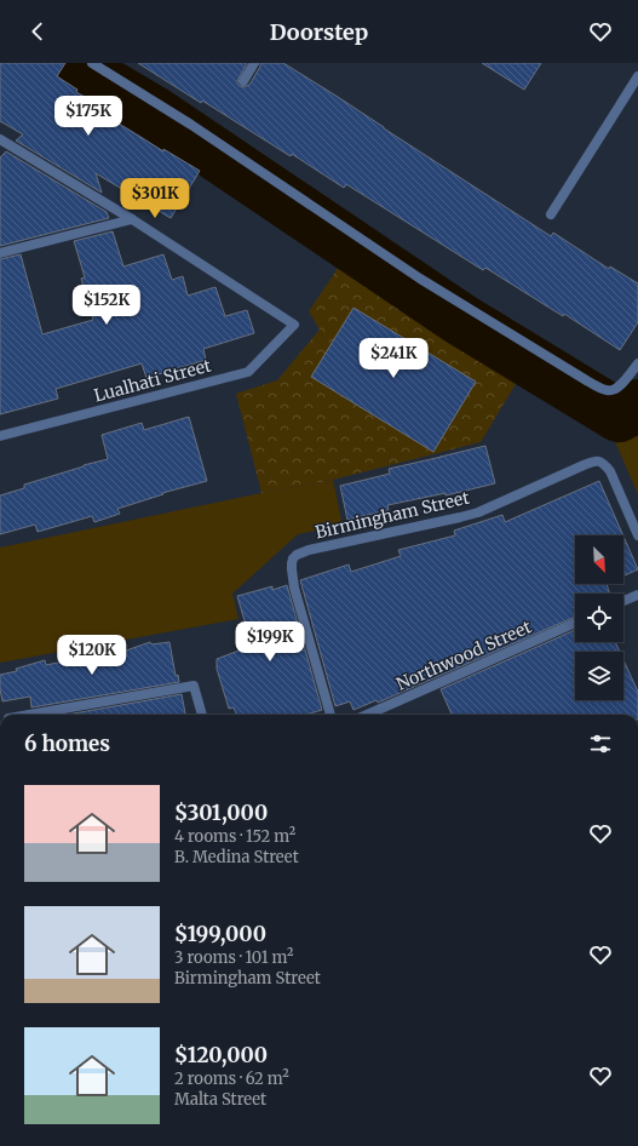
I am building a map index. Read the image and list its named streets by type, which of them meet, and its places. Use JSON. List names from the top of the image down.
{
  "streets": {
    "street": ["Lualhati Street", "Birmingham Street", "Northwood Street"]
  },
  "north": "bottom right",
  "page": {
    "header": "Doorstep",
    "price": [
      "$175K",
      "$301K",
      "$152K",
      "$241K",
      "$199K",
      "$120K"
    ],
    "heading": "6 homes",
    "list": [
      {
        "name": "$301,000",
        "note": "4 rooms · 152 m² · B. Medina Street"
      },
      {
        "name": "$199,000",
        "note": "3 rooms · 101 m² · Birmingham Street"
      },
      {
        "name": "$120,000",
        "note": "2 rooms · 62 m² · Malta Street"
      }
    ]
  }
}
